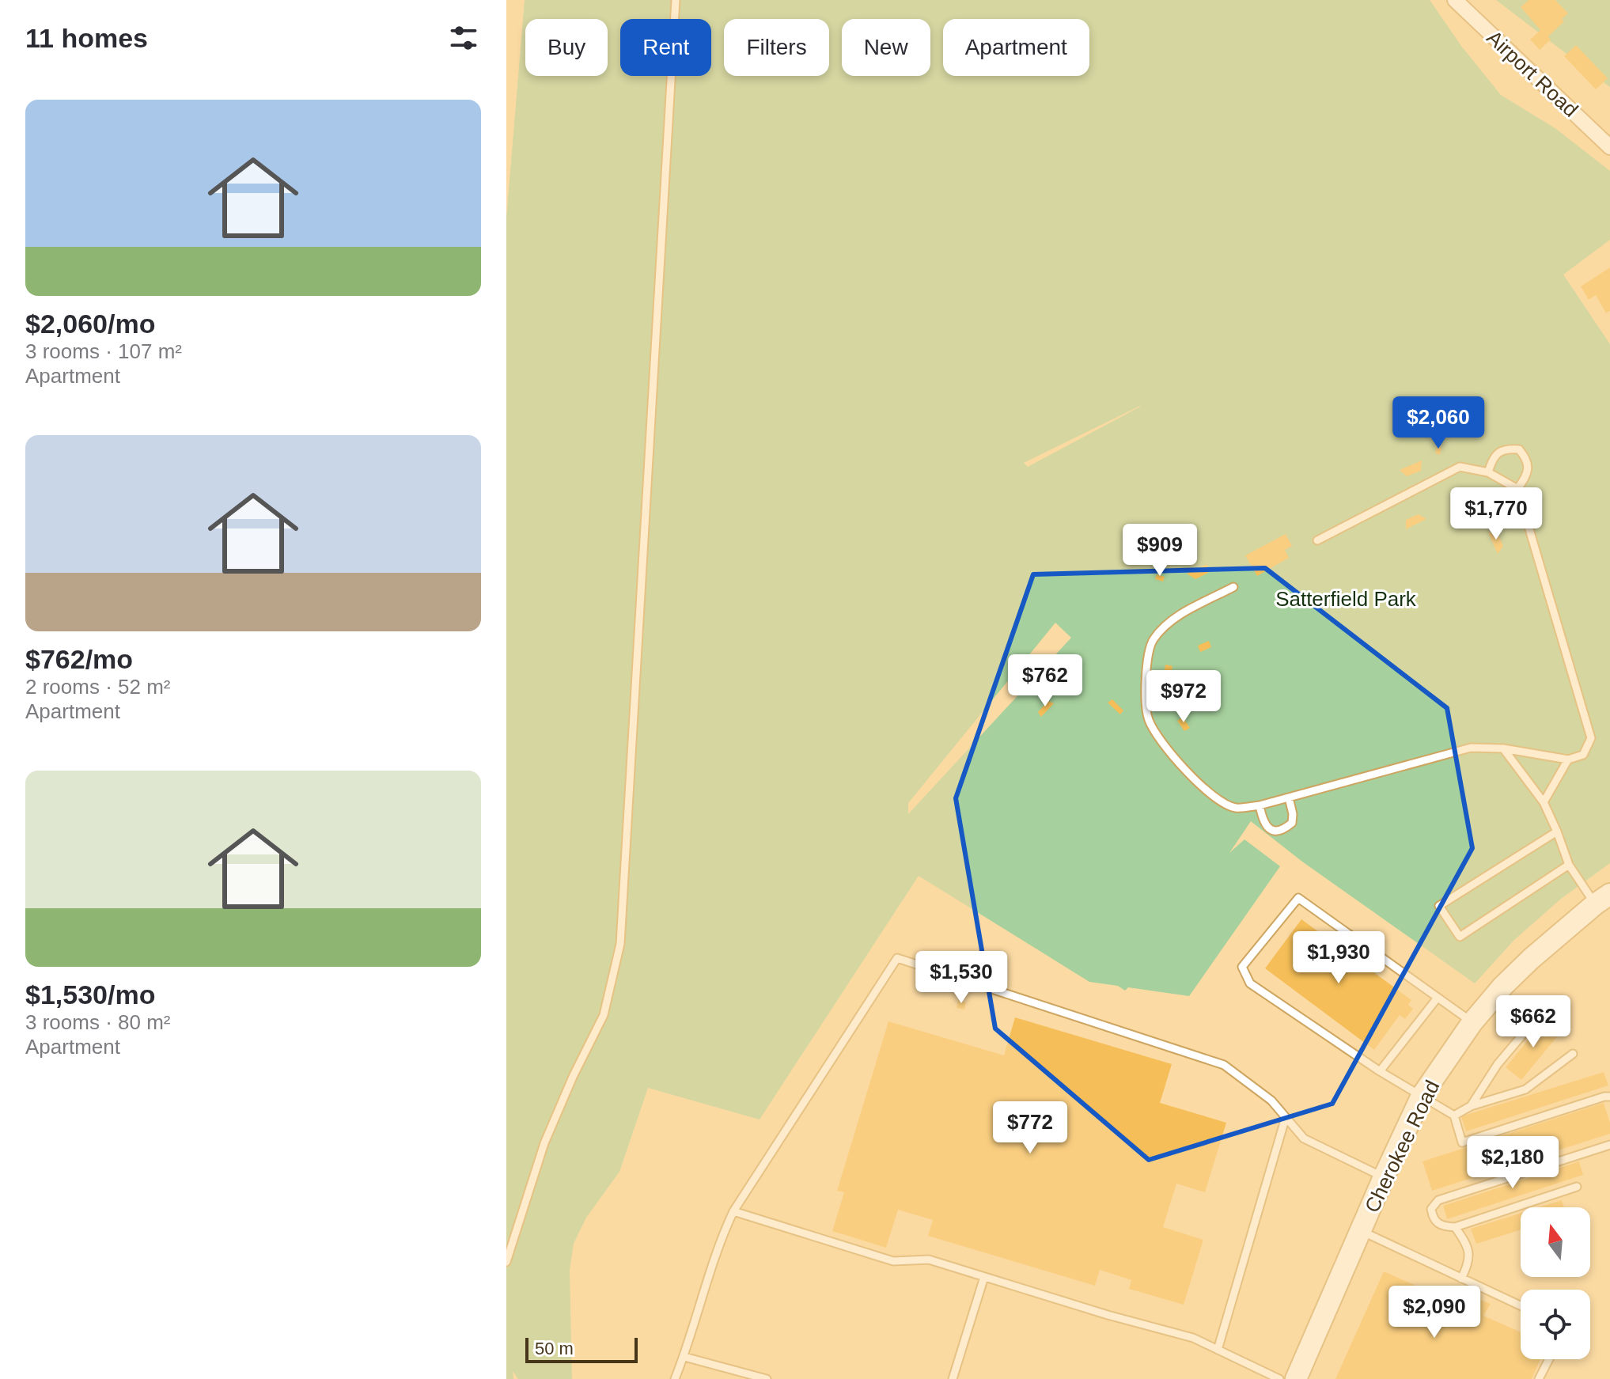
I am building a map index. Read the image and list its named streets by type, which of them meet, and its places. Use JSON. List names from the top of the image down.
{
  "streets": {
    "main road": ["Cherokee Road"],
    "street": ["Airport Road"]
  },
  "parks": ["Satterfield Park"],
  "scale_bar": "50 m",
  "north": "top",
  "page": {
    "heading": "11 homes",
    "chip": [
      "Buy",
      "Rent",
      "Filters",
      "New",
      "Apartment"
    ],
    "list": [
      {
        "name": "$2,060/mo",
        "note": "3 rooms · 107 m² · Apartment"
      },
      {
        "name": "$762/mo",
        "note": "2 rooms · 52 m² · Apartment"
      },
      {
        "name": "$1,530/mo",
        "note": "3 rooms · 80 m² · Apartment"
      }
    ],
    "price": [
      "$2,060",
      "$1,770",
      "$909",
      "$762",
      "$972",
      "$1,930",
      "$1,530",
      "$662",
      "$772",
      "$2,180",
      "$2,090"
    ],
    "scale": "50 m"
  }
}
